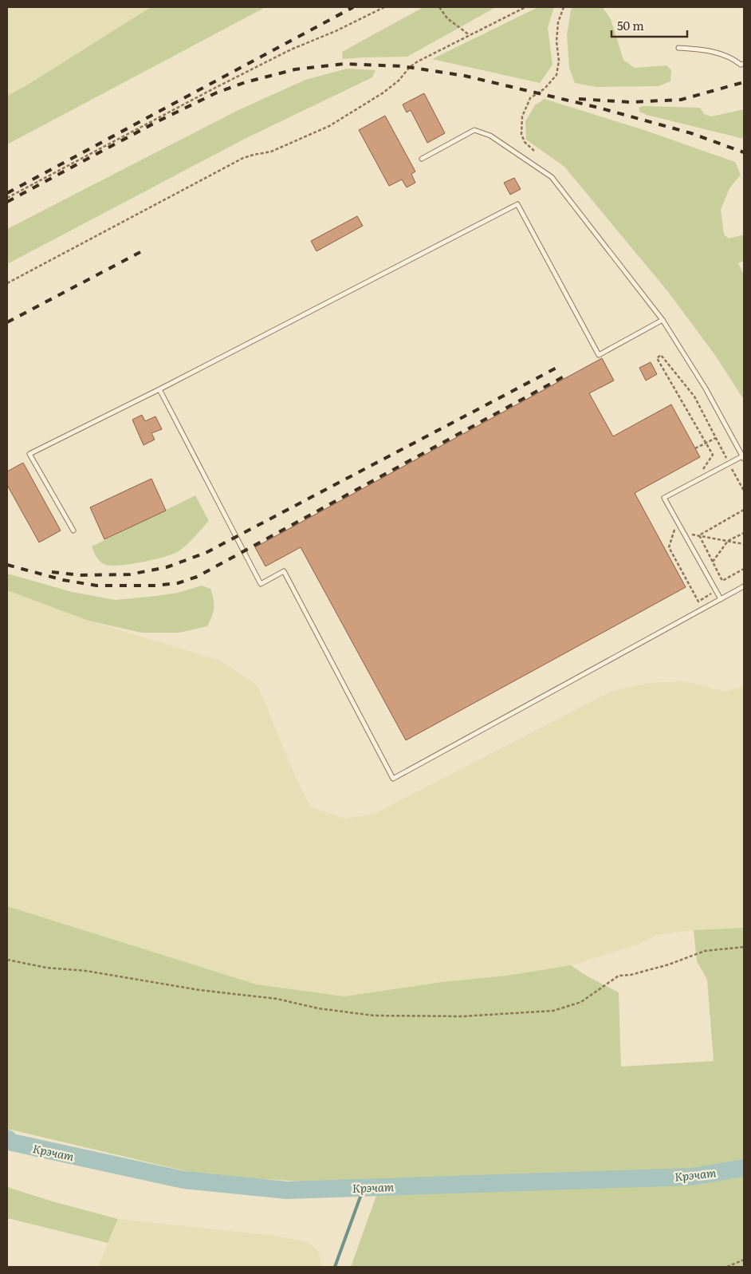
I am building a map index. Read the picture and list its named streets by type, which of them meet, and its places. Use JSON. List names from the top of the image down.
{
  "water": ["Крэчат"],
  "scale_bar": "50 m"
}
